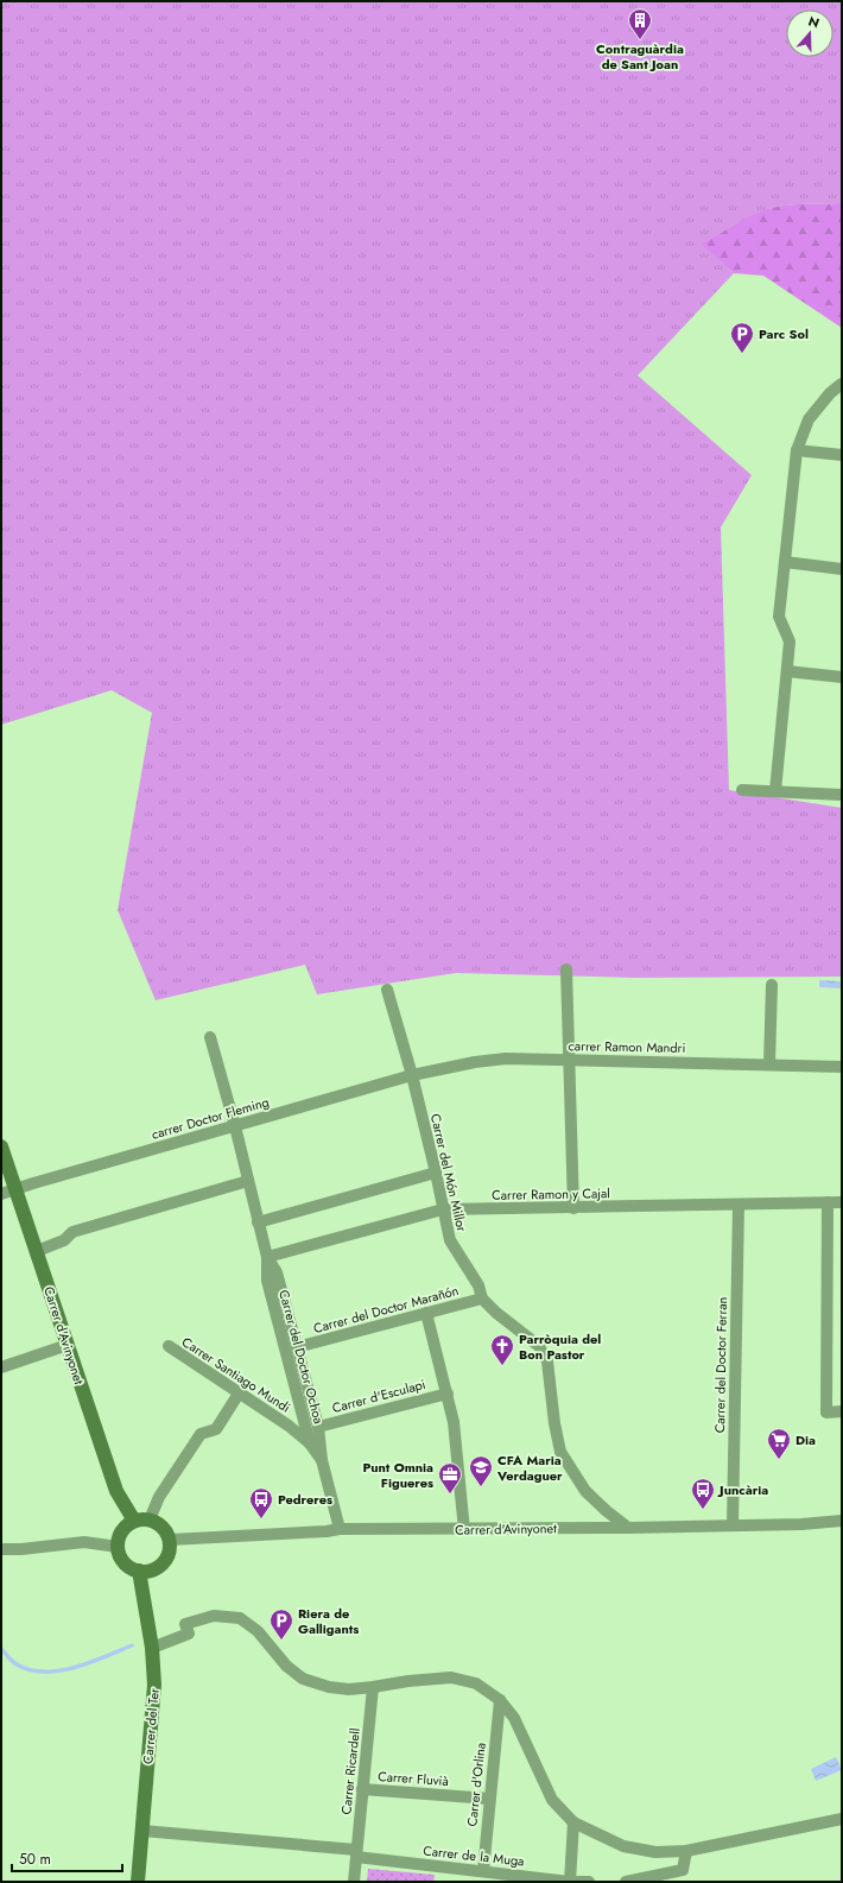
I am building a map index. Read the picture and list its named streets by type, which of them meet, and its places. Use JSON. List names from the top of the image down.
{
  "streets": {
    "street": [
      "carrer Ramon Mandri",
      "carrer Doctor Fleming",
      "Carrer del Món Millor",
      "Carrer Ramon y Cajal",
      "Carrer del Doctor Marañón",
      "Carrer d'Avinyonet",
      "Carrer del Doctor Ochoa",
      "Carrer del Doctor Ferran",
      "Carrer Santiago Mundi",
      "Carrer d'Esculapi",
      "Carrer del Ter",
      "Carrer Ricardell",
      "Carrer Fluvià",
      "Carrer d'Orlina",
      "Carrer de la Muga"
    ]
  },
  "crossings": [
    ["carrer Ramon Mandri", "carrer Doctor Fleming"],
    ["carrer Ramon Mandri", "Carrer del Món Millor"],
    ["carrer Doctor Fleming", "Carrer del Món Millor"],
    ["carrer Doctor Fleming", "Carrer d'Avinyonet"],
    ["carrer Doctor Fleming", "Carrer del Doctor Ochoa"],
    ["Carrer del Món Millor", "Carrer Ramon y Cajal"],
    ["Carrer del Món Millor", "Carrer del Doctor Marañón"],
    ["Carrer del Món Millor", "Carrer d'Avinyonet"],
    ["Carrer Ramon y Cajal", "Carrer del Doctor Ochoa"],
    ["Carrer Ramon y Cajal", "Carrer del Doctor Ferran"],
    ["Carrer del Doctor Marañón", "Carrer del Doctor Ochoa"],
    ["Carrer d'Avinyonet", "Carrer del Doctor Ochoa"],
    ["Carrer d'Avinyonet", "Carrer del Doctor Ferran"],
    ["Carrer d'Avinyonet", "Carrer del Ter"],
    ["Carrer del Doctor Ochoa", "Carrer Santiago Mundi"],
    ["Carrer del Doctor Ochoa", "Carrer d'Esculapi"],
    ["Carrer del Ter", "Carrer de la Muga"],
    ["Carrer Ricardell", "Carrer Fluvià"],
    ["Carrer Ricardell", "Carrer de la Muga"],
    ["Carrer Fluvià", "Carrer d'Orlina"],
    ["Carrer d'Orlina", "Carrer de la Muga"]
  ],
  "places": {
    "building": ["Contraguàrdia de Sant Joan"],
    "parking": ["Parc Sol", "Riera de Galligants"],
    "church": ["Parròquia del Bon Pastor"],
    "supermarket": ["Dia"],
    "school or university": ["CFA Maria Verdaguer"],
    "office": ["Punt Omnia Figueres"],
    "bus stop": ["Juncària", "Pedreres"]
  },
  "scale_bar": "50 m",
  "north": "top"
}
